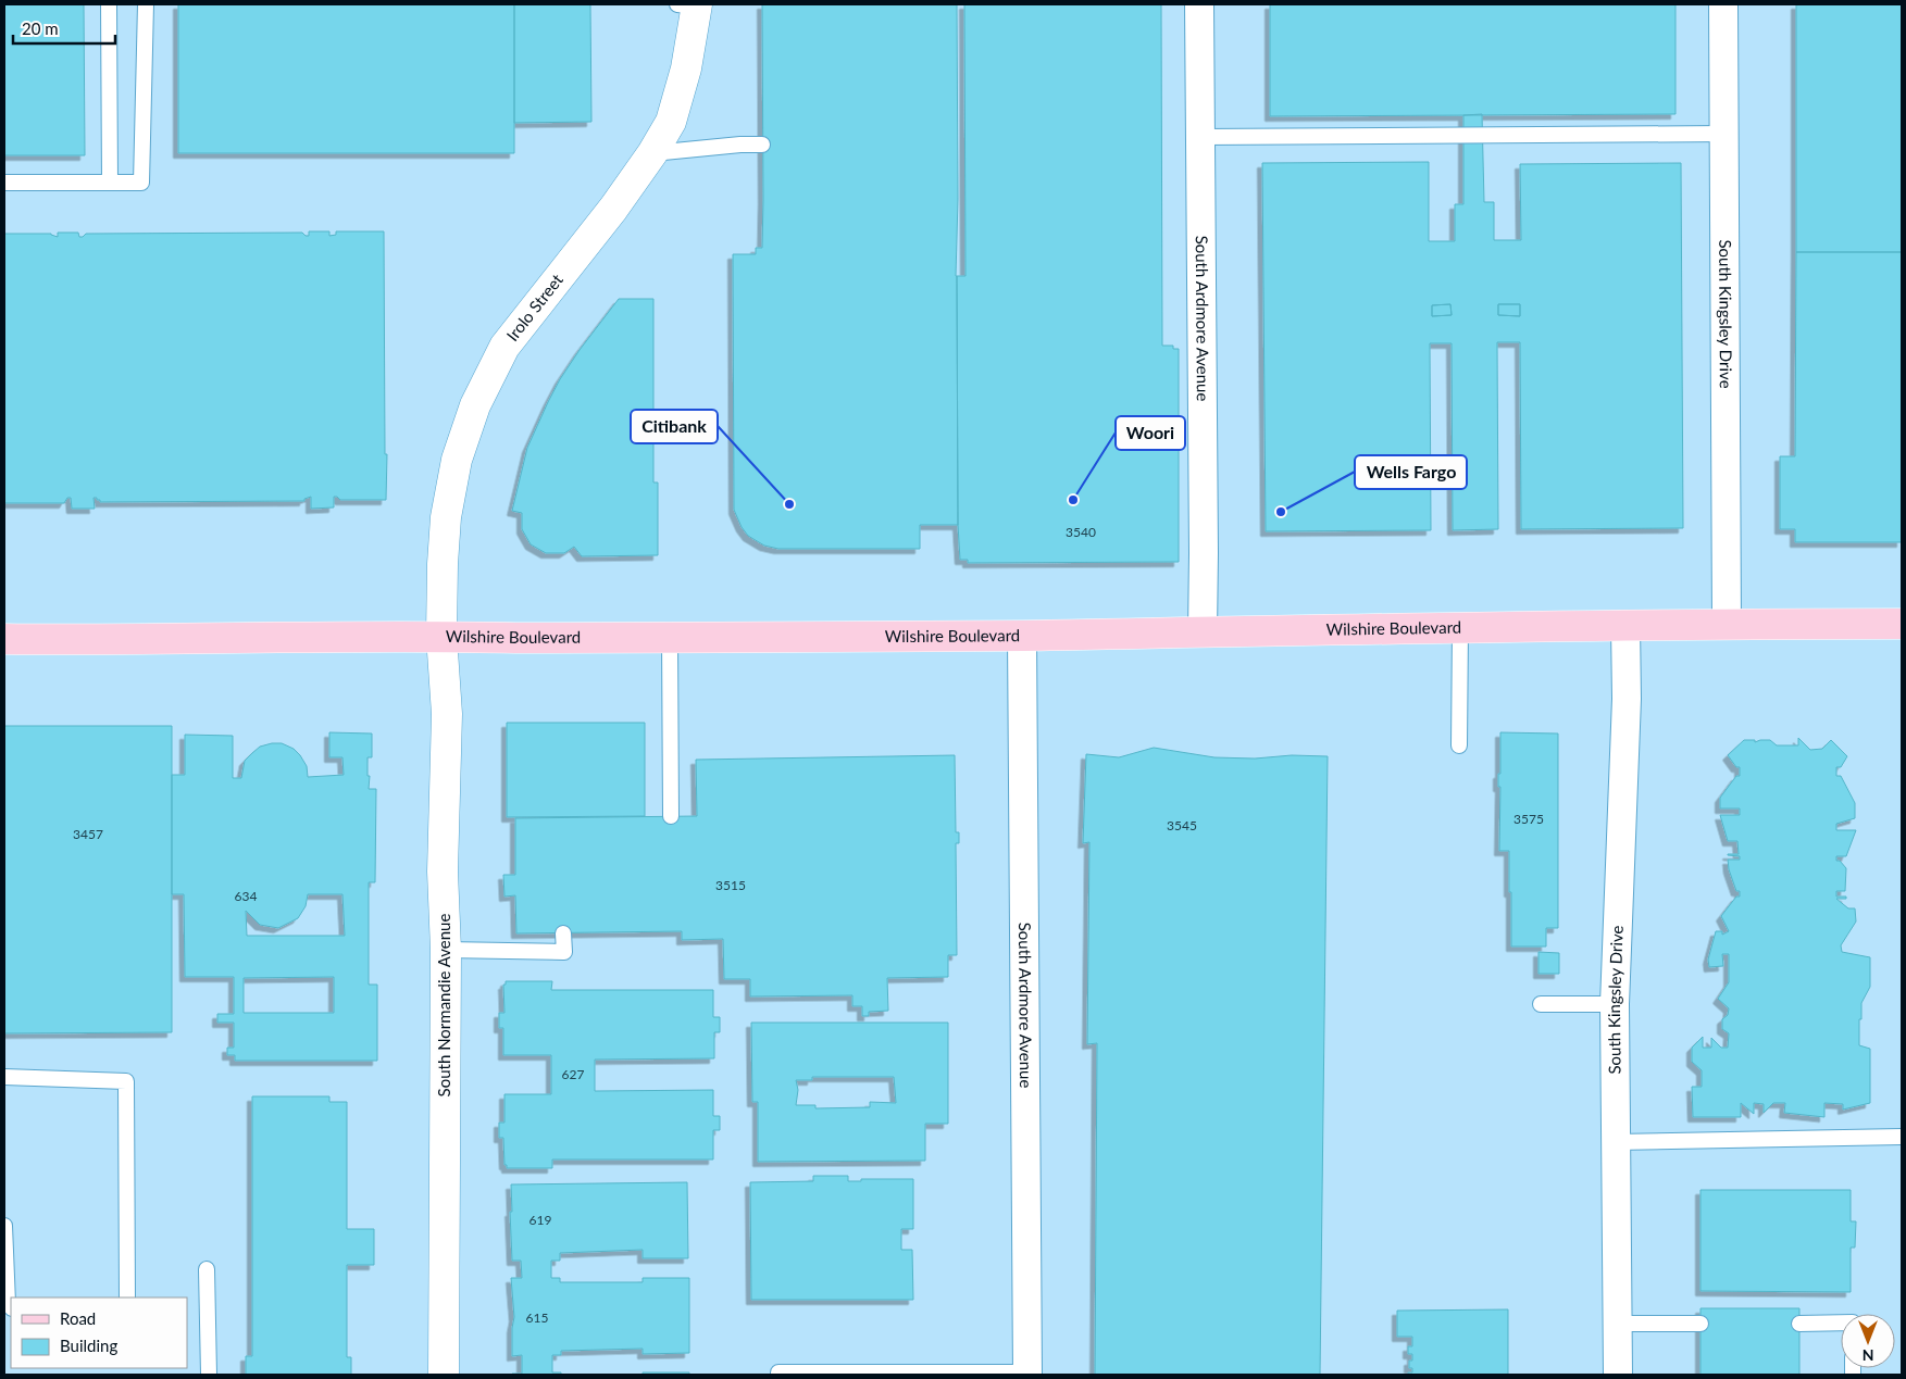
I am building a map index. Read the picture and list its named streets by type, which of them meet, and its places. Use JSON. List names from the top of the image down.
{
  "streets": {
    "main road": ["Irolo Street", "Wilshire Boulevard", "South Normandie Avenue"],
    "street": ["South Kingsley Drive", "South Ardmore Avenue"]
  },
  "crossings": [
    ["Irolo Street", "Wilshire Boulevard"],
    ["Irolo Street", "South Normandie Avenue"],
    ["South Kingsley Drive", "Wilshire Boulevard"],
    ["South Ardmore Avenue", "Wilshire Boulevard"],
    ["Wilshire Boulevard", "South Normandie Avenue"]
  ],
  "places": ["Woori", "Citibank", "Wells Fargo"],
  "house_numbers": [
    "3540",
    "3575",
    "3545",
    "3457",
    "3515",
    "634",
    "627",
    "619",
    "615"
  ],
  "legend": ["Road", "Building"],
  "scale_bar": "20 m",
  "north": "bottom"
}
